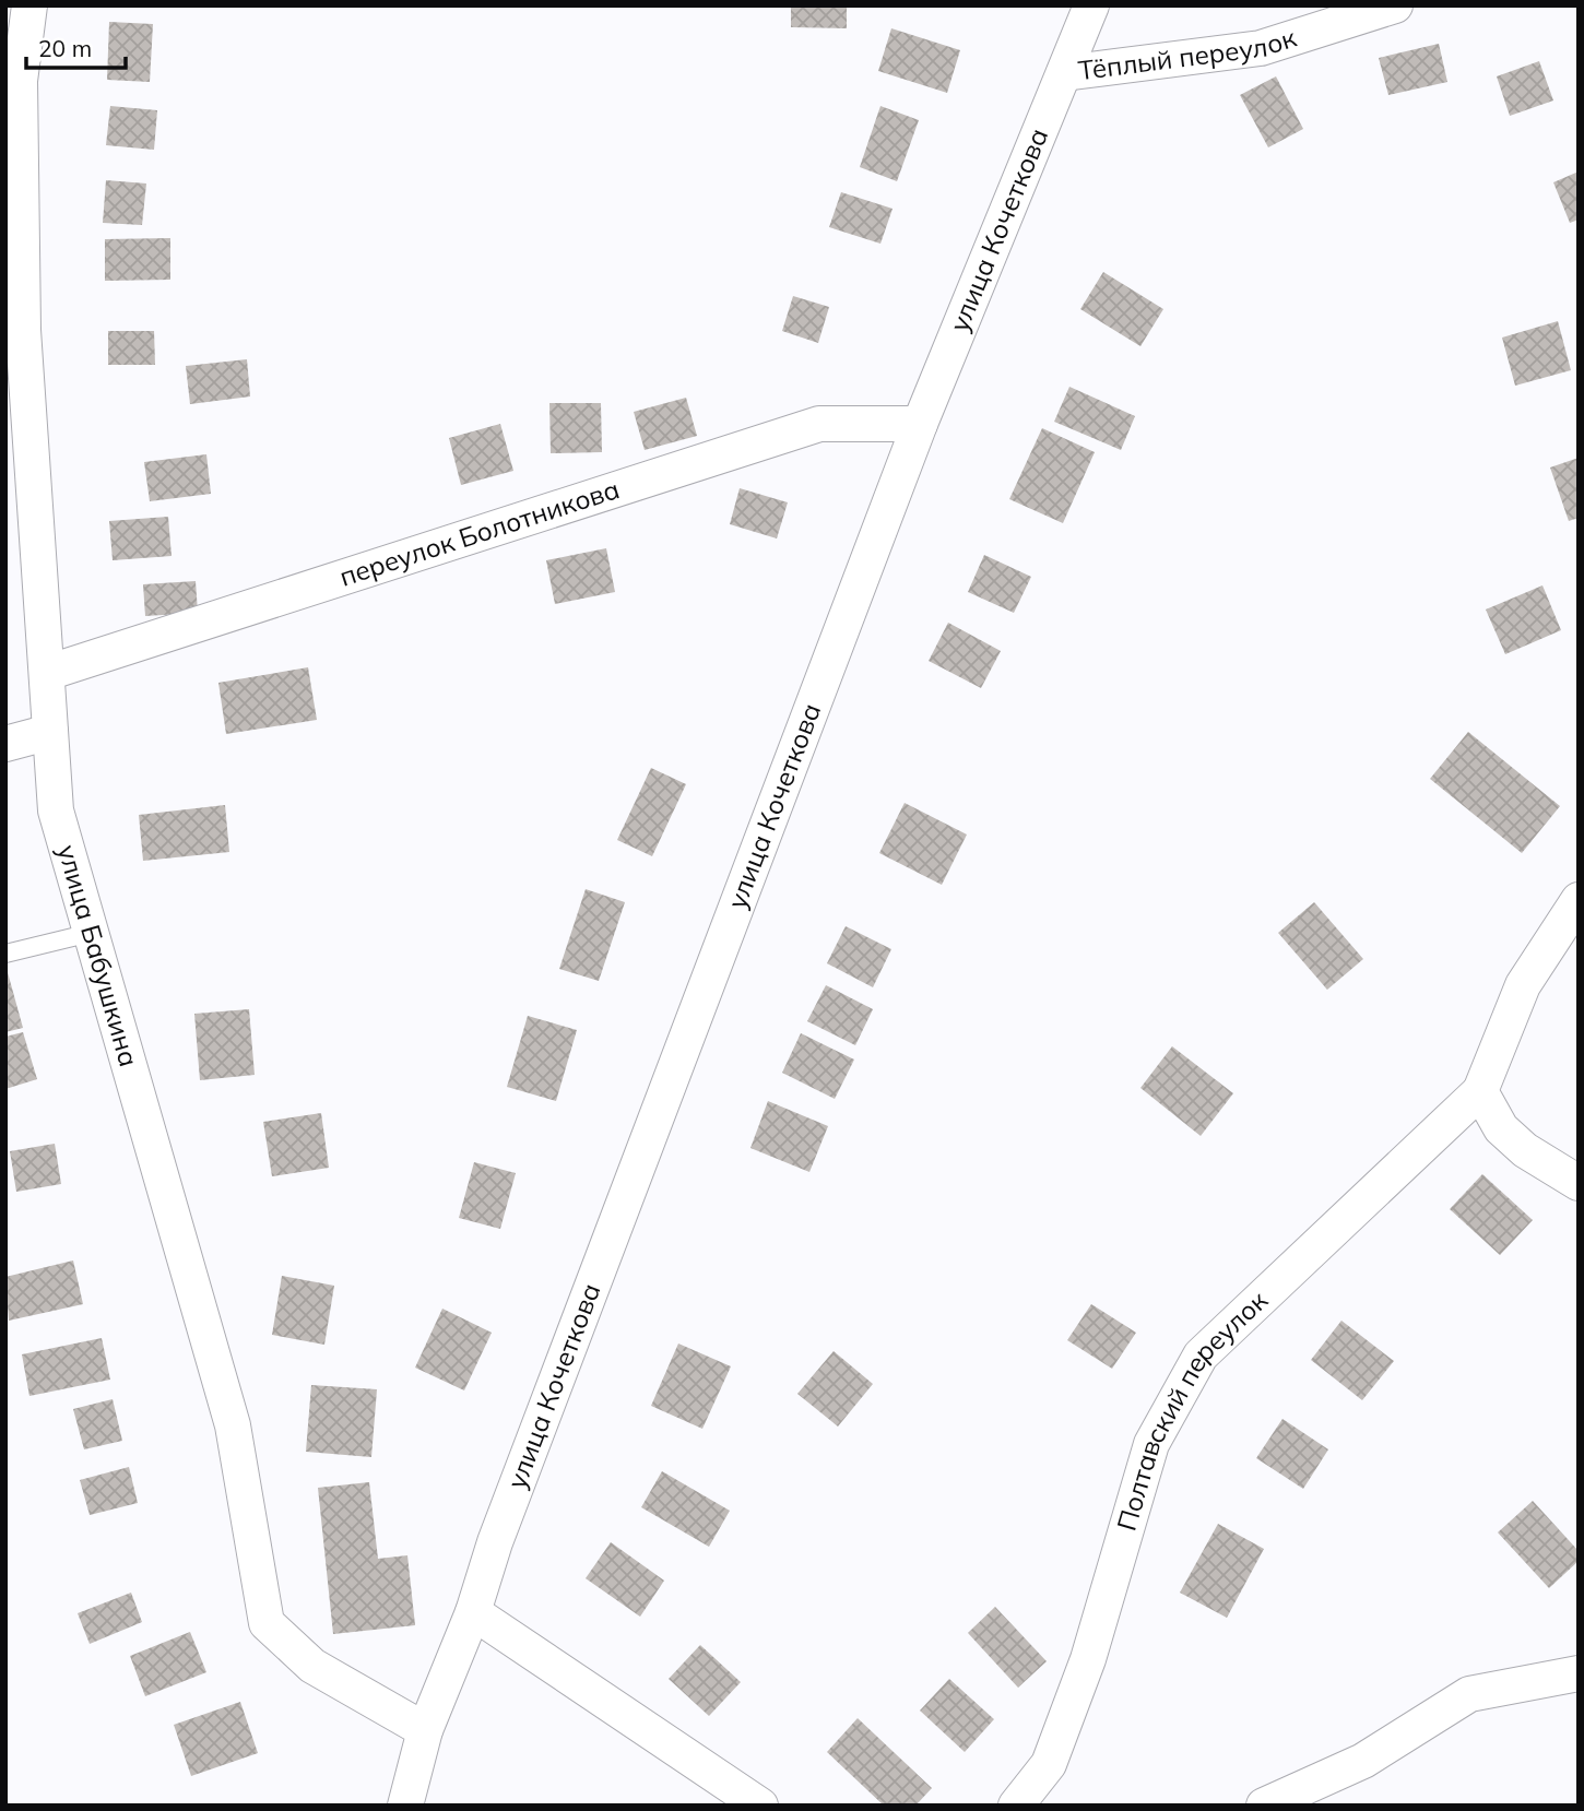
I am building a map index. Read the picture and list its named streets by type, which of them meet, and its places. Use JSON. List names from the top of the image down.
{
  "streets": {
    "street": [
      "Тёплый переулок",
      "улица Кочеткова",
      "переулок Болотникова",
      "улица Бабушкина",
      "Полтавский переулок"
    ]
  },
  "crossings": [
    ["Тёплый переулок", "улица Кочеткова"],
    ["улица Кочеткова", "переулок Болотникова"],
    ["улица Кочеткова", "улица Бабушкина"],
    ["переулок Болотникова", "улица Бабушкина"]
  ],
  "scale_bar": "20 m"
}
